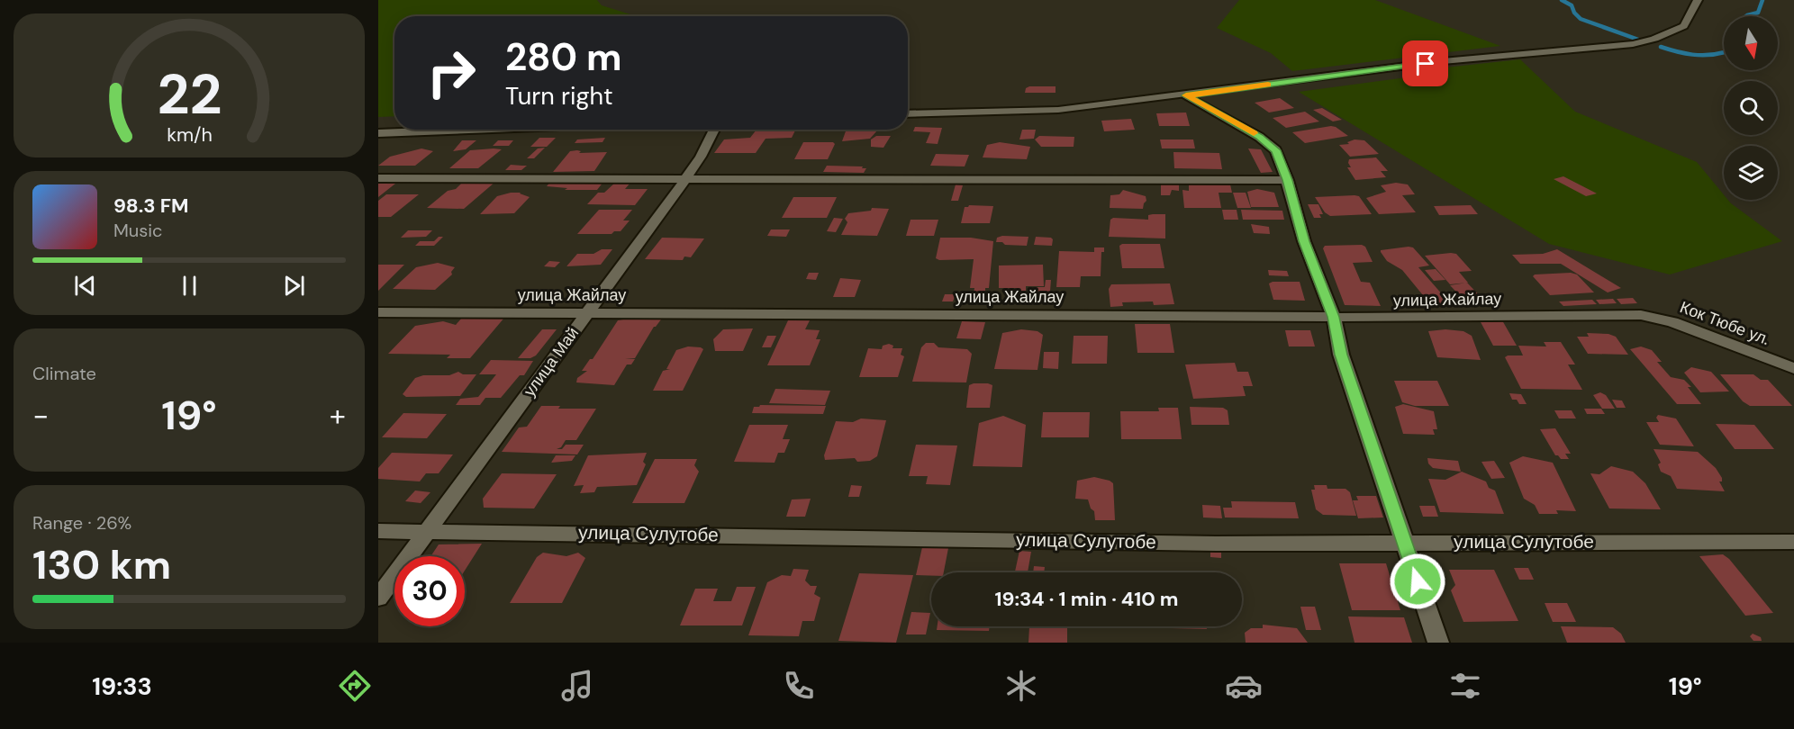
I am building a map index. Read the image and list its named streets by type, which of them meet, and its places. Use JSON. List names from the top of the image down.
{
  "streets": {
    "street": [
      "улица Жайлау",
      "Кок Тюбе ул.",
      "улица Май",
      "улица Сулутобе"
    ]
  },
  "crossings": [
    ["улица Жайлау", "Кок Тюбе ул."],
    ["улица Жайлау", "улица Май"],
    ["улица Май", "улица Сулутобе"]
  ],
  "north": "bottom",
  "page": {
    "turn": ["280 m", "Turn right"],
    "song": ["98.3 FM", "Music"],
    "tile": [
      "Climate",
      ["Range · 26%", "130 km"]
    ],
    "heat": ["−", "19°", "+"],
    "limit": "30",
    "trip": "19:34 · 1 min · 410 m",
    "tabs": ["19:33", "19°"],
    "gauge": ["22", "km/h"]
  }
}
